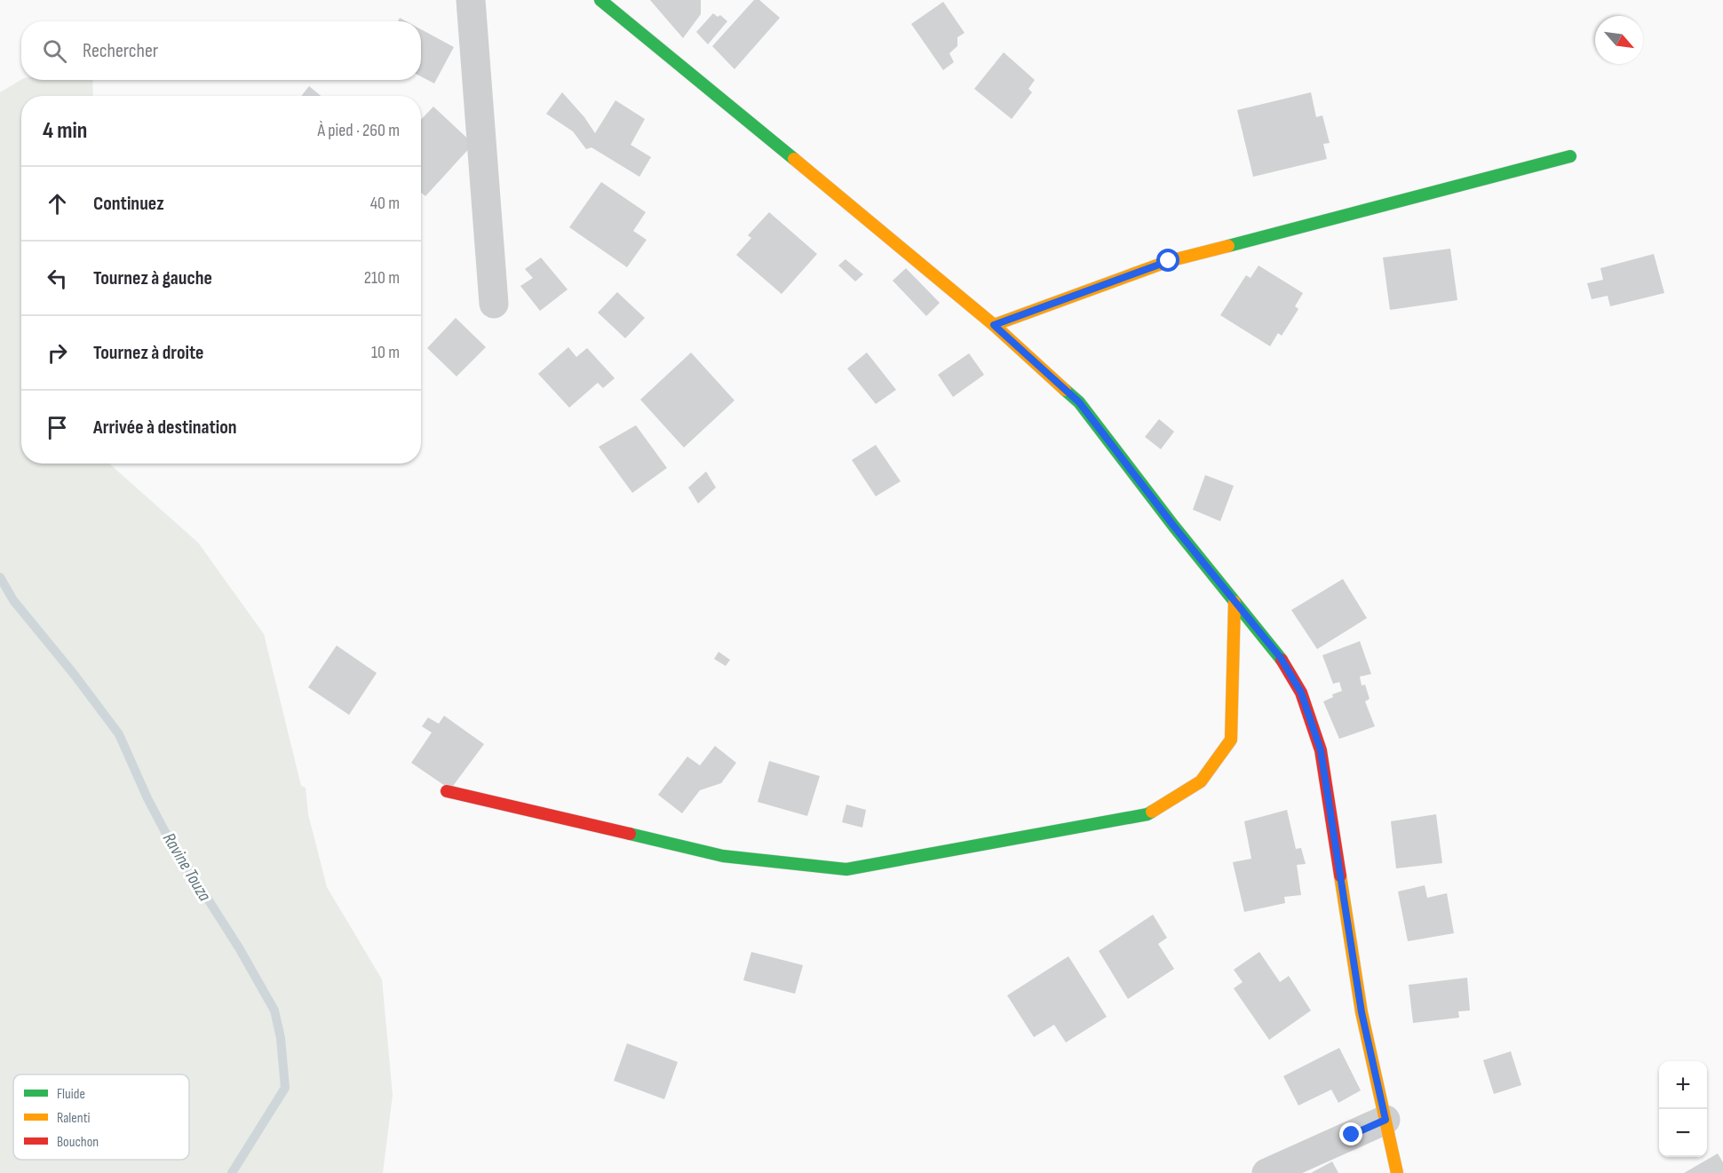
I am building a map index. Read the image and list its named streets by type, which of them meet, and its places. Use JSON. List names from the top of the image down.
{
  "water": ["Ravine Touza"],
  "legend": ["Fluide", "Ralenti", "Bouchon"],
  "north": "bottom right",
  "page": {
    "search": "Rechercher",
    "heading": ["4 min", "À pied · 260 m"],
    "list": [
      ["Continuez", "40 m"],
      ["Tournez à gauche", "210 m"],
      ["Tournez à droite", "10 m"],
      "Arrivée à destination"
    ],
    "map_buttons": ["+", "−"]
  }
}
